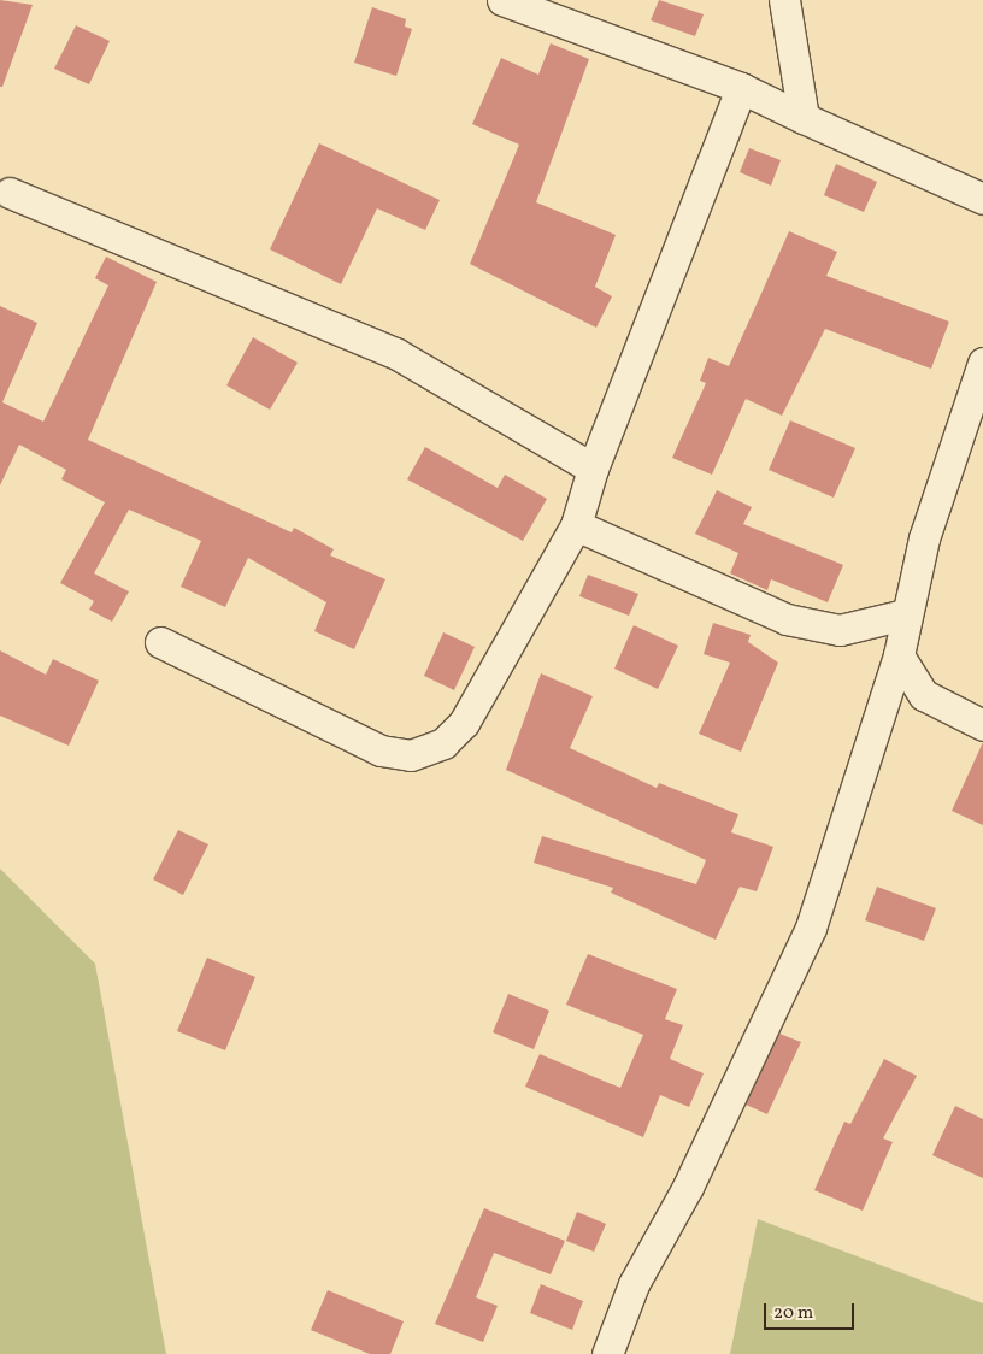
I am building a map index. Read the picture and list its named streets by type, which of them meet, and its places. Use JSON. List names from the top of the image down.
{
  "scale_bar": "20 m"
}
